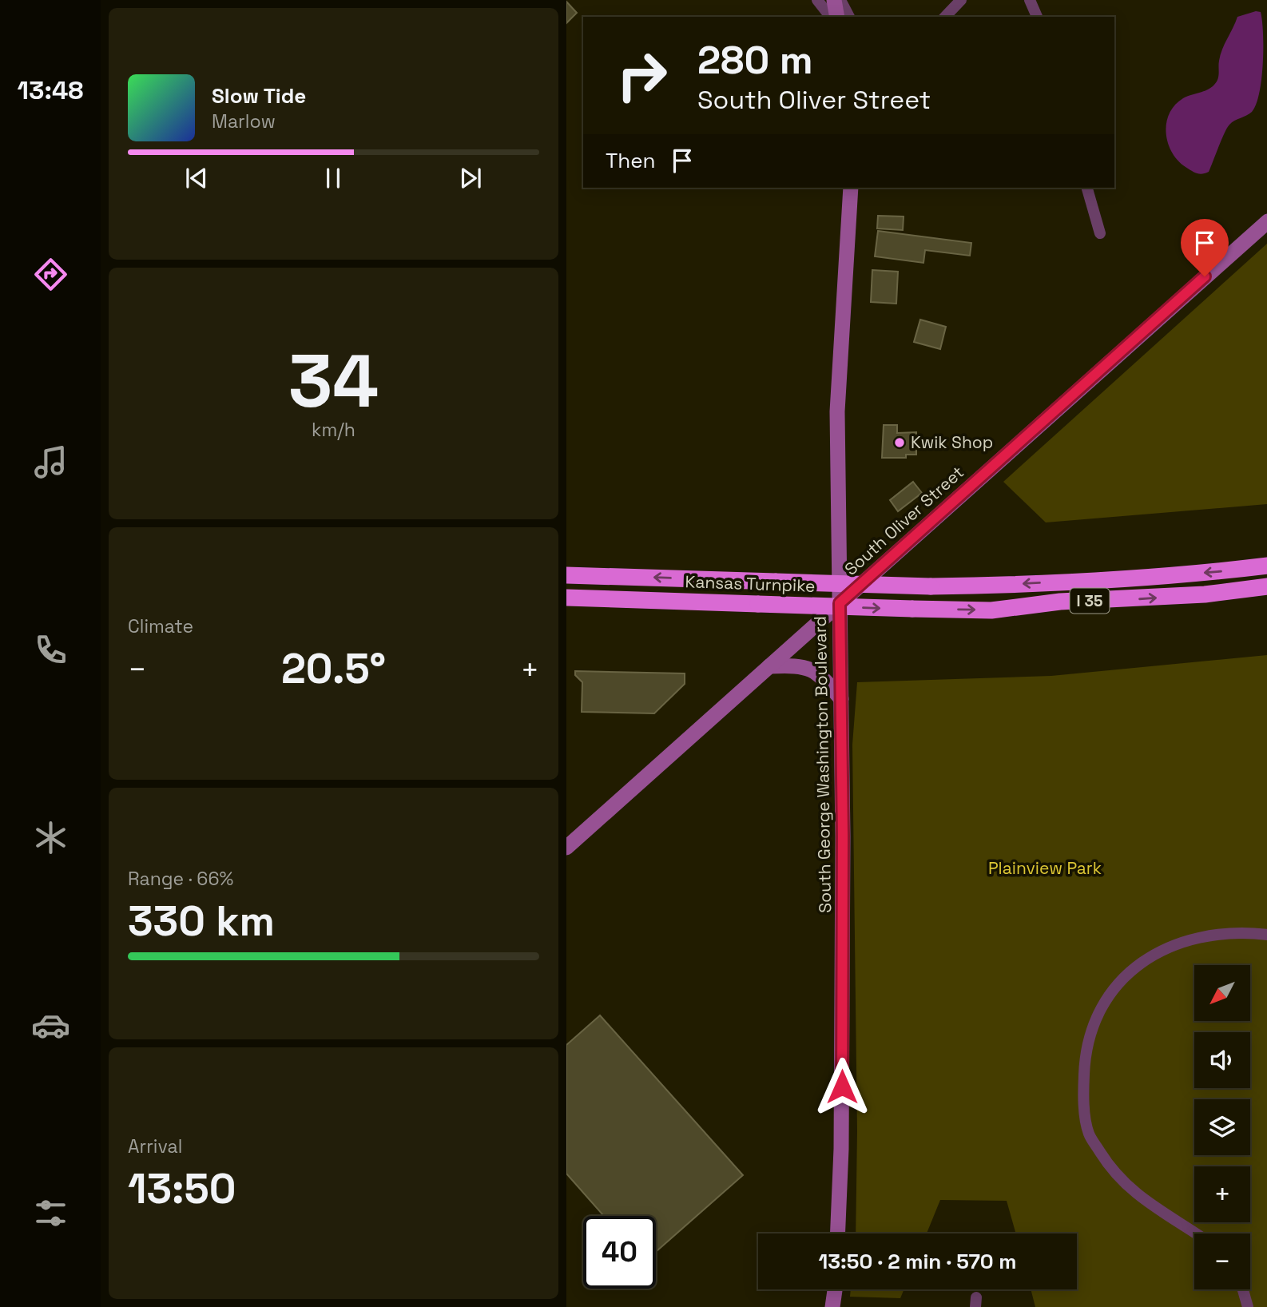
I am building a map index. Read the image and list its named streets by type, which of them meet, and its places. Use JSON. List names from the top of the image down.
{
  "streets": {
    "highway": ["Kansas Turnpike", "I 35"],
    "street": ["South Oliver Street", "South George Washington Boulevard"]
  },
  "crossings": [
    ["South Oliver Street", "South George Washington Boulevard"]
  ],
  "parks": ["Plainview Park"],
  "places": ["Kwik Shop"],
  "north": "bottom left",
  "page": {
    "tabs": "13:48",
    "turn": ["280 m", "South Oliver Street"],
    "song": ["Slow Tide", "Marlow"],
    "then": "Then",
    "tile": [
      ["34", "km/h"],
      "Climate",
      ["Range · 66%", "330 km"],
      ["Arrival", "13:50"]
    ],
    "heat": ["−", "20.5°", "+"],
    "map_buttons": ["+", "−"],
    "limit": "40",
    "trip": "13:50 · 2 min · 570 m"
  }
}
